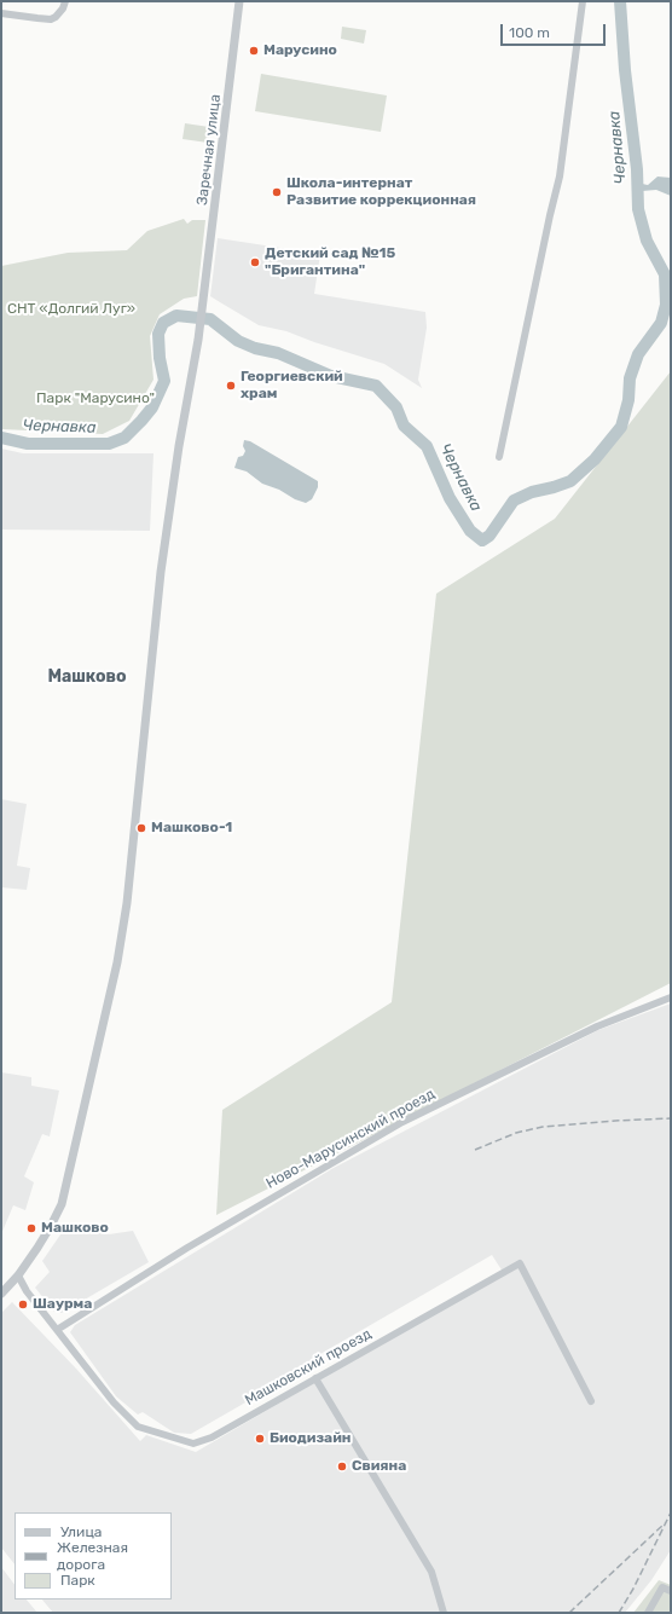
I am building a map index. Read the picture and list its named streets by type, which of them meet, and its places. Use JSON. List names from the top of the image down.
{
  "streets": {
    "street": ["Заречная улица", "Ново-Марусинский проезд", "Машковский проезд"]
  },
  "crossings": [
    ["Заречная улица", "Машковский проезд"],
    ["Ново-Марусинский проезд", "Машковский проезд"]
  ],
  "districts": ["Машково"],
  "water": ["Чернавка"],
  "parks": ["СНТ «Долгий Луг»", "Парк \"Марусино\""],
  "places": [
    "Марусино",
    "Школа-интернат Развитие коррекционная",
    "Детский сад №15 \"Бригантина\"",
    "Георгиевский храм",
    "Машково-1",
    "Машково",
    "Шаурма",
    "Биодизайн",
    "Свияна"
  ],
  "legend": ["Улица", "Железная дорога", "Парк"],
  "scale_bar": "100 m"
}
